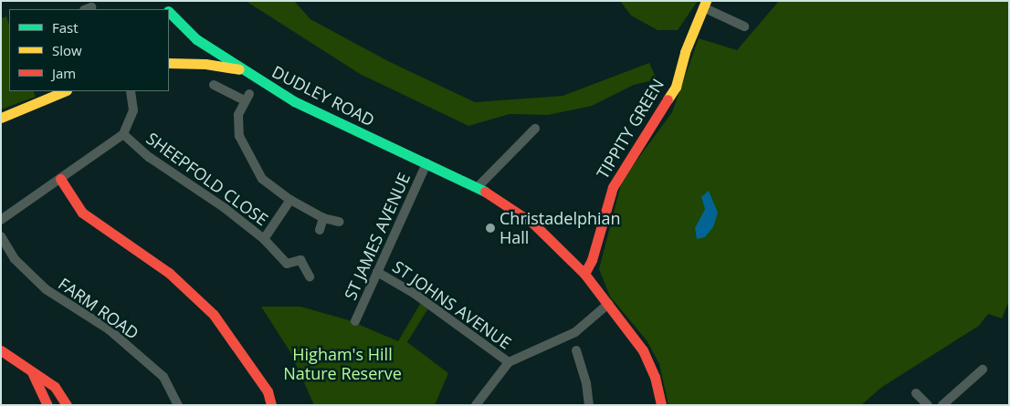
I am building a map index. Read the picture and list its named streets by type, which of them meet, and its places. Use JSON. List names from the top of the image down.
{
  "streets": {
    "street": [
      "DUDLEY ROAD",
      "TIPPITY GREEN",
      "SHEEPFOLD CLOSE",
      "ST JAMES AVENUE",
      "ST JOHNS AVENUE",
      "FARM ROAD"
    ]
  },
  "crossings": [
    ["DUDLEY ROAD", "TIPPITY GREEN"],
    ["DUDLEY ROAD", "ST JAMES AVENUE"],
    ["ST JAMES AVENUE", "ST JOHNS AVENUE"]
  ],
  "parks": ["Higham's Hill Nature Reserve"],
  "places": ["Christadelphian Hall"],
  "legend": ["Fast", "Slow", "Jam"]
}
